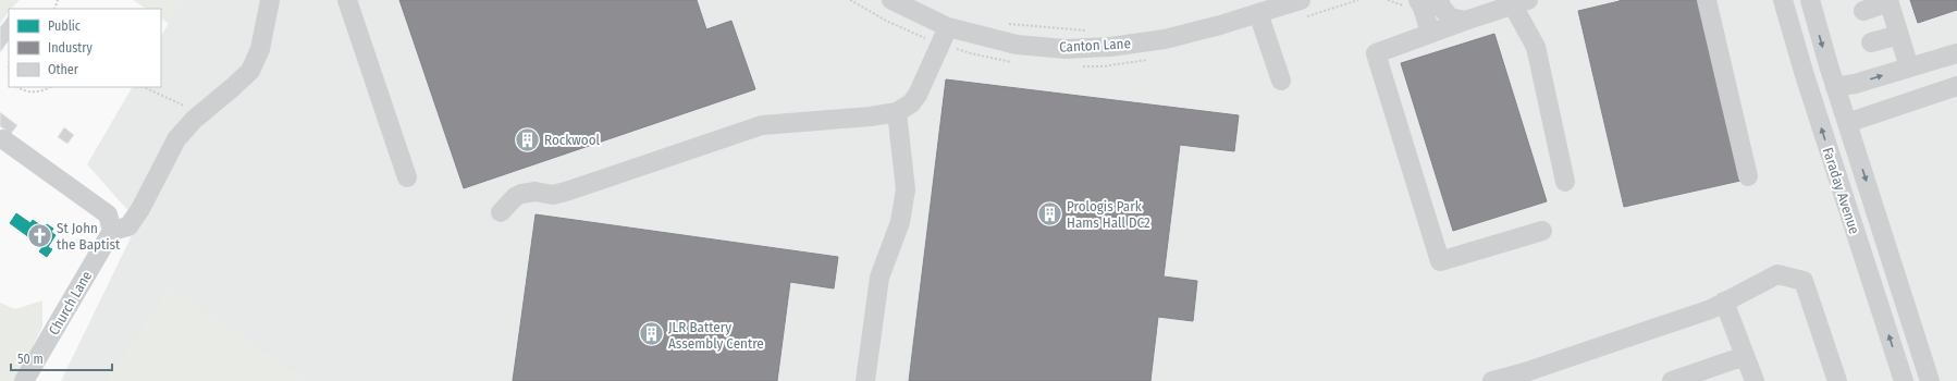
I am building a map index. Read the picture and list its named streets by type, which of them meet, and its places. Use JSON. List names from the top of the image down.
{
  "streets": {
    "street": ["Canton Lane", "Faraday Avenue", "Church Lane"]
  },
  "places": {
    "building": ["Rockwool", "Prologis Park Hams Hall DC2", "JLR Battery Assembly Centre"],
    "church": ["St John the Baptist"]
  },
  "legend": ["Public", "Industry", "Other"],
  "scale_bar": "50 m"
}
